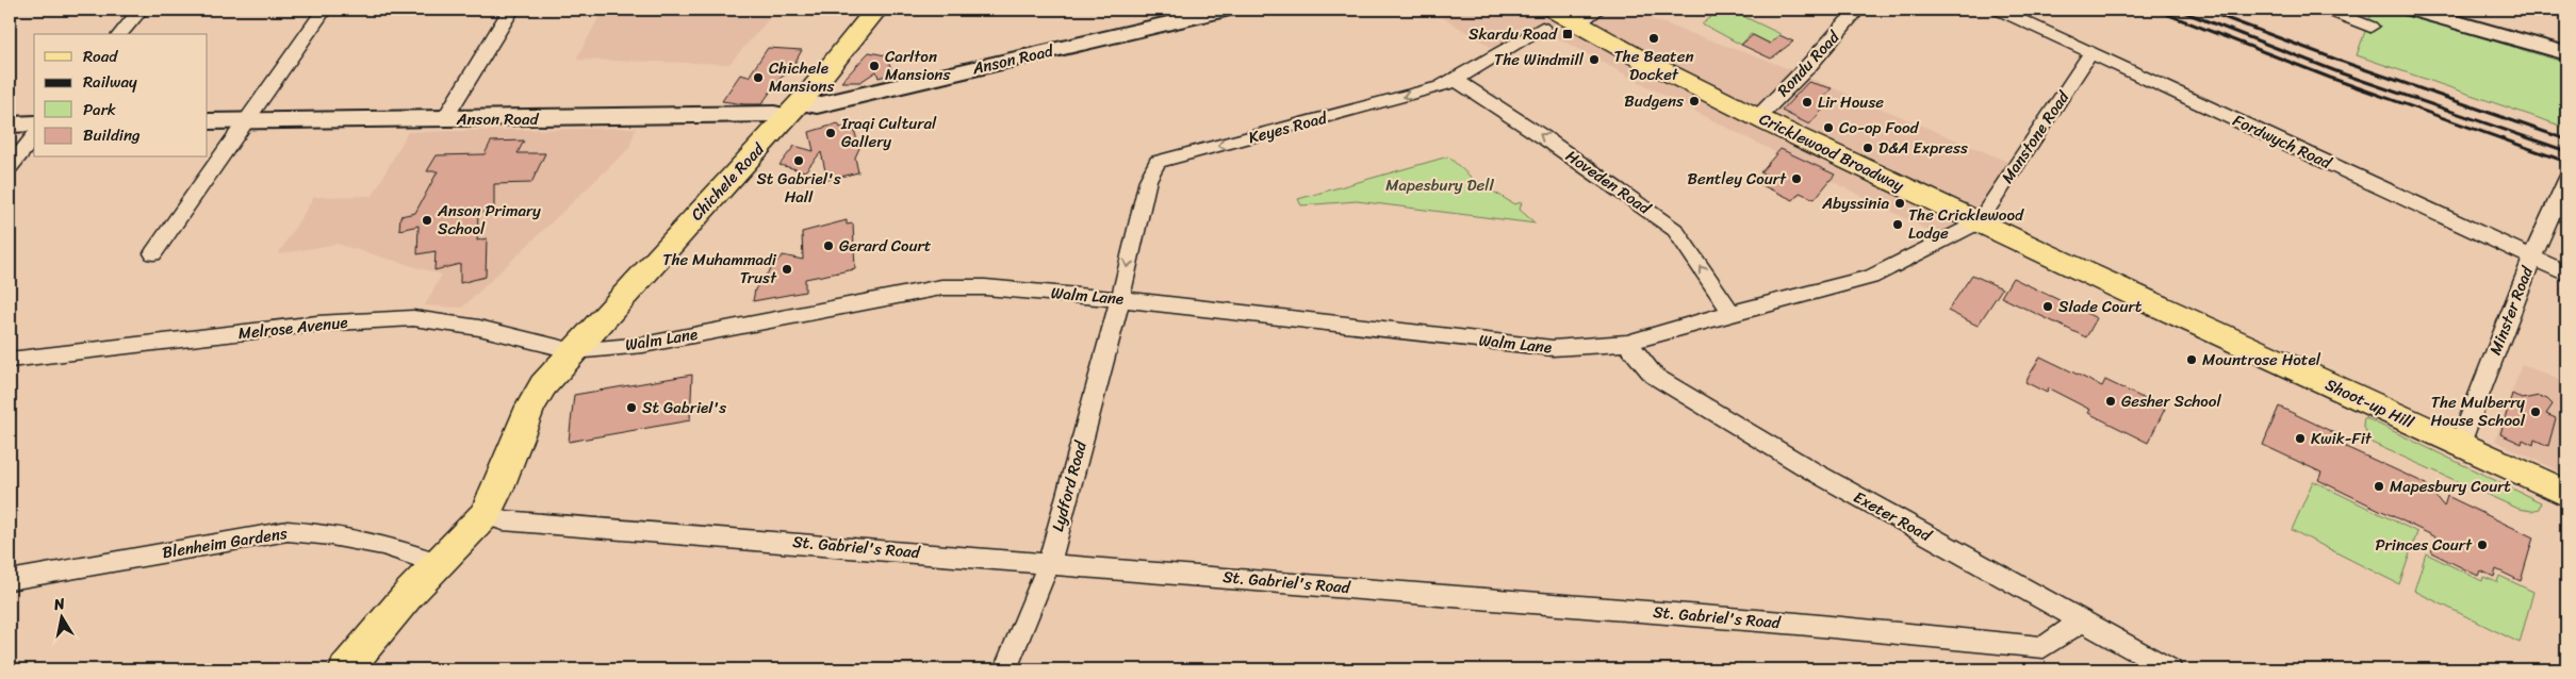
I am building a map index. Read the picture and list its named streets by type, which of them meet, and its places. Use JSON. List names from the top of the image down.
{
  "streets": {
    "main road": ["Cricklewood Broadway", "Chichele Road", "Shoot-up Hill"],
    "street": [
      "Anson Road",
      "Rondu Road",
      "Keyes Road",
      "Manstone Road",
      "Fordwych Road",
      "Hoveden Road",
      "Walm Lane",
      "Minster Road",
      "Melrose Avenue",
      "Lydford Road",
      "Exeter Road",
      "Blenheim Gardens",
      "St. Gabriel's Road"
    ]
  },
  "crossings": [
    ["Anson Road", "Chichele Road"],
    ["Rondu Road", "Cricklewood Broadway"],
    ["Keyes Road", "Cricklewood Broadway"],
    ["Keyes Road", "Hoveden Road"],
    ["Keyes Road", "Walm Lane"],
    ["Keyes Road", "Lydford Road"],
    ["Manstone Road", "Fordwych Road"],
    ["Manstone Road", "Cricklewood Broadway"],
    ["Manstone Road", "Walm Lane"],
    ["Fordwych Road", "Minster Road"],
    ["Cricklewood Broadway", "Walm Lane"],
    ["Cricklewood Broadway", "Shoot-up Hill"],
    ["Chichele Road", "Walm Lane"],
    ["Chichele Road", "Melrose Avenue"],
    ["Hoveden Road", "Walm Lane"],
    ["Walm Lane", "Melrose Avenue"],
    ["Walm Lane", "Lydford Road"],
    ["Walm Lane", "Exeter Road"],
    ["Minster Road", "Shoot-up Hill"],
    ["Lydford Road", "St. Gabriel's Road"],
    ["Exeter Road", "St. Gabriel's Road"]
  ],
  "one_way": ["Keyes Road", "Hoveden Road"],
  "parks": ["Mapesbury Dell"],
  "places": {
    "transit": ["Skardu Road"],
    "other": [
      "The Beaten Docket",
      "The Windmill",
      "Carlton Mansions",
      "Chichele Mansions",
      "Budgens",
      "Lir House",
      "Co-op Food",
      "Iraqi Cultural Gallery",
      "D&A Express",
      "St Gabriel's Hall",
      "Bentley Court",
      "Abyssinia",
      "Anson Primary School",
      "The Cricklewood Lodge",
      "Gerard Court",
      "The Muhammadi Trust",
      "Slade Court",
      "Mountrose Hotel",
      "Gesher School",
      "St Gabriel's",
      "The Mulberry House School",
      "Kwik-Fit",
      "Mapesbury Court",
      "Princes Court"
    ]
  },
  "legend": [
    "Road",
    "Railway",
    "Park",
    "Building"
  ],
  "north": "top"
}
